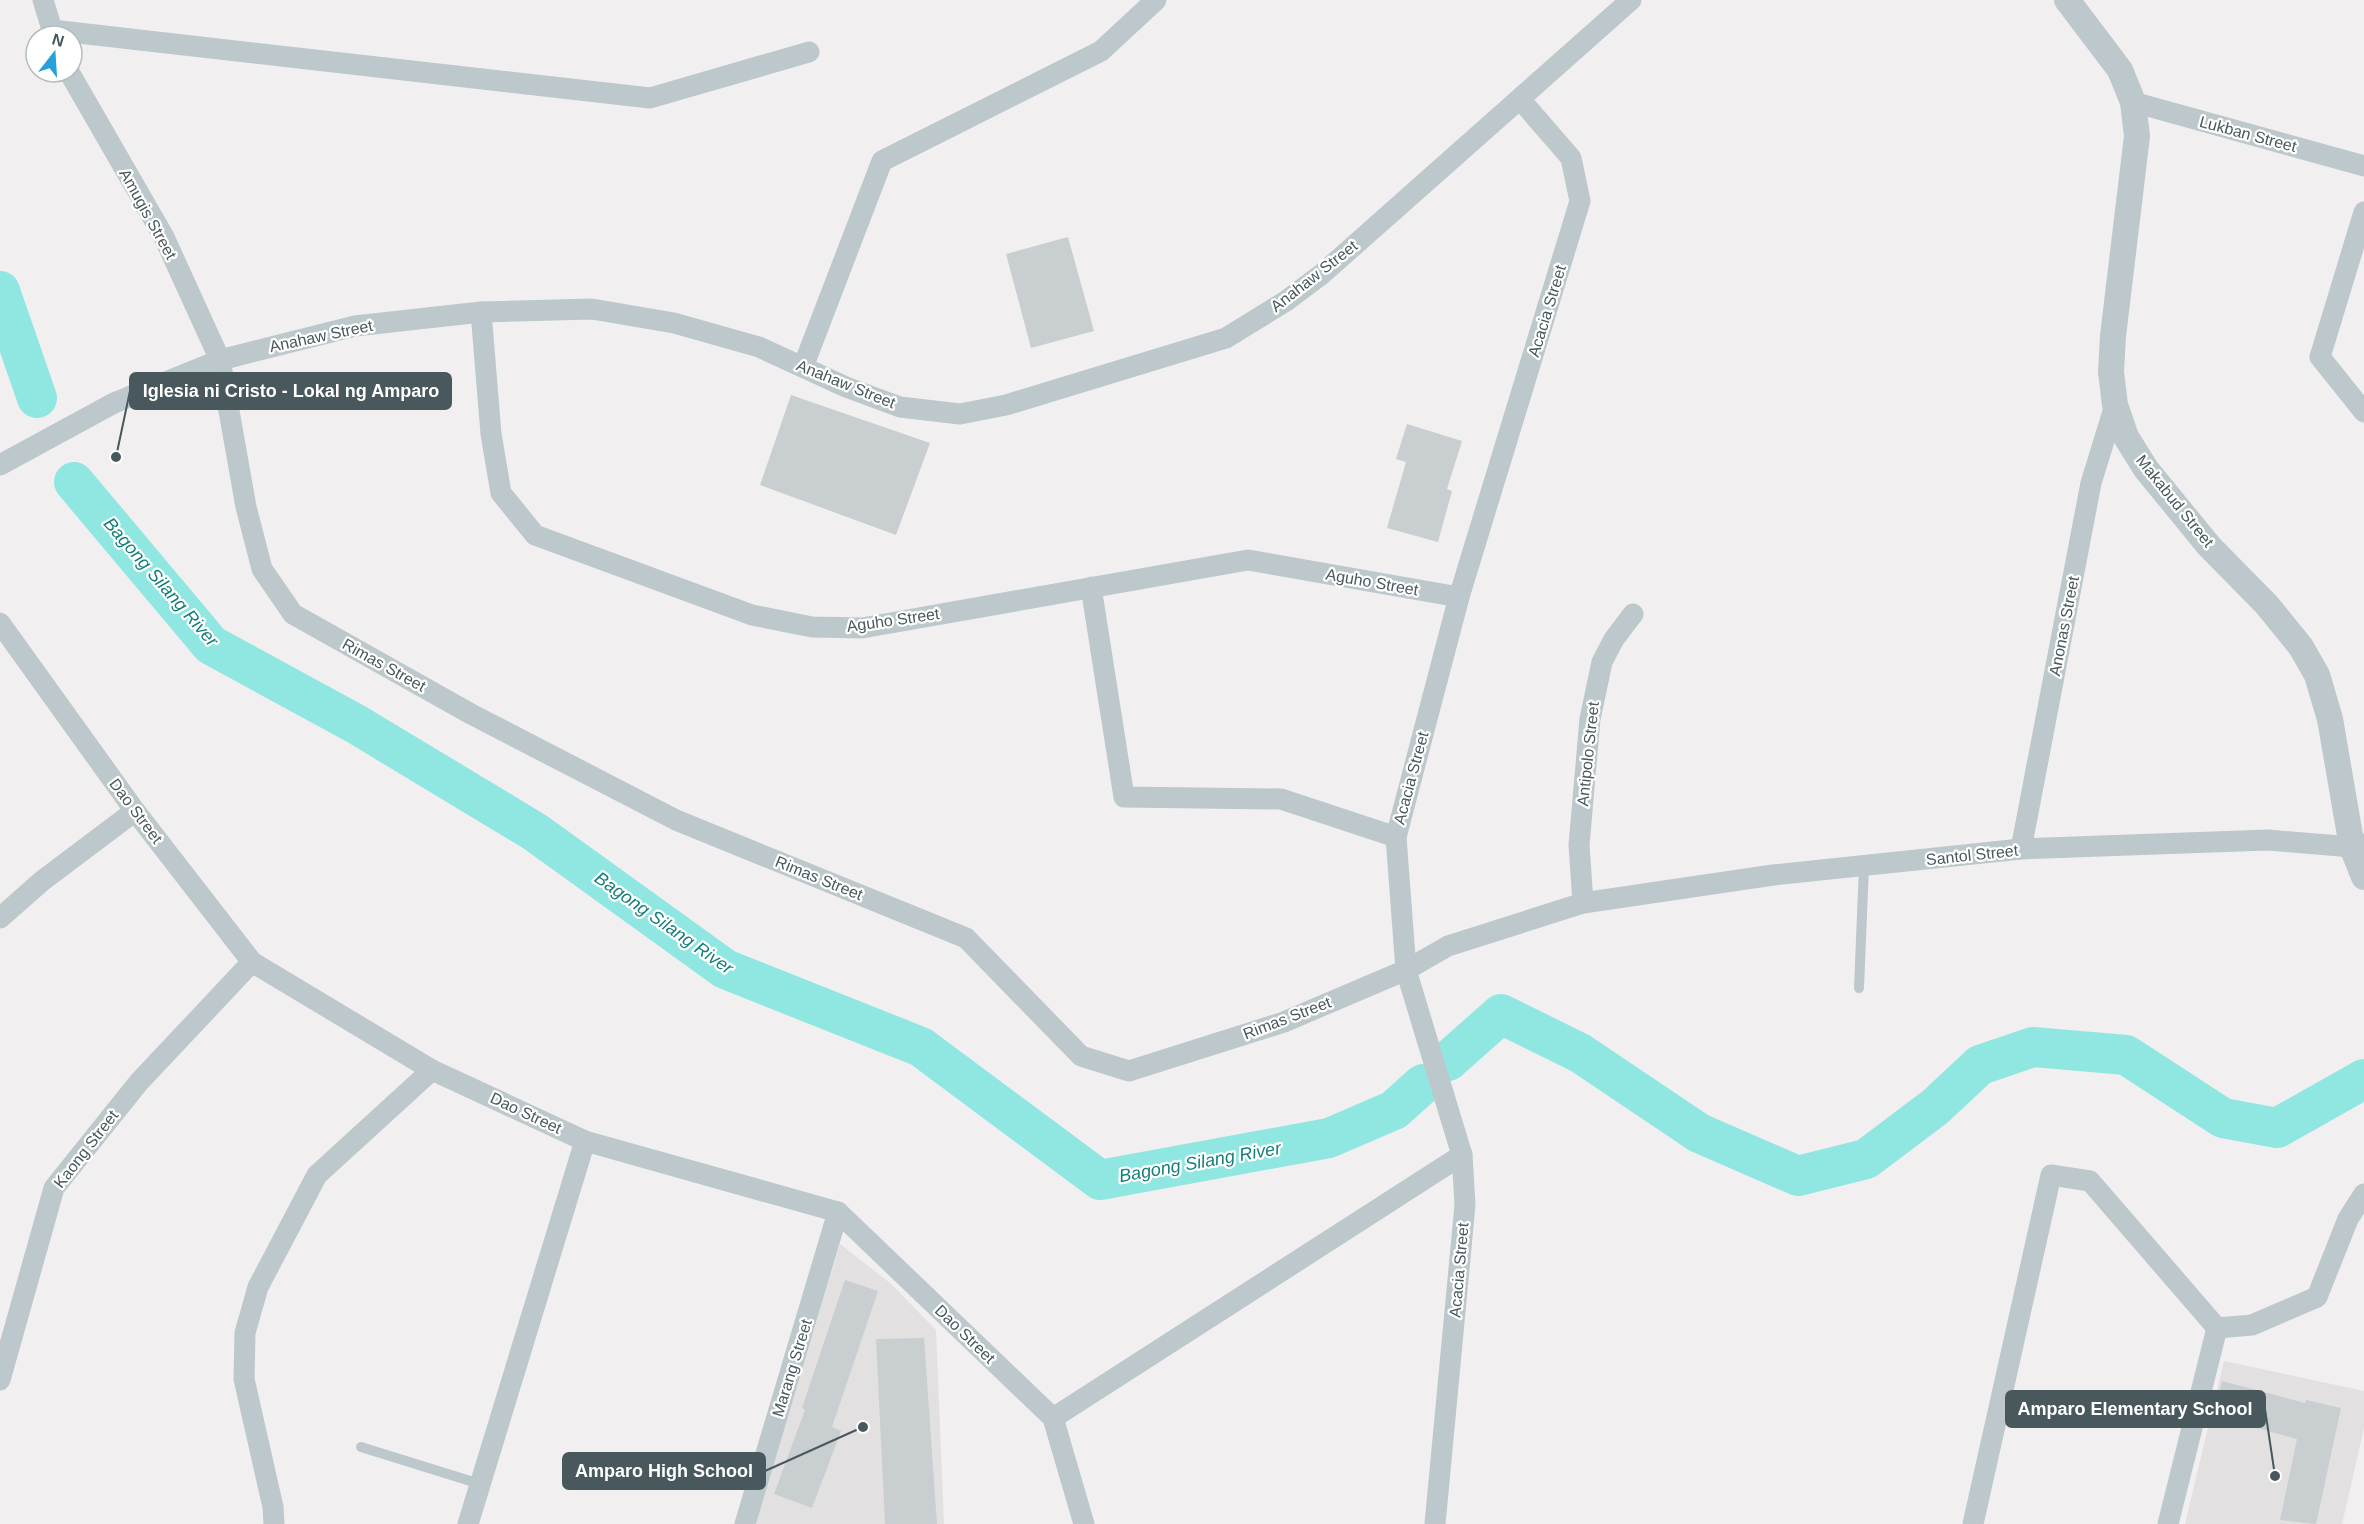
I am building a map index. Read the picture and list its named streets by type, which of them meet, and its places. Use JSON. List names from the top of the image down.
{
  "streets": {
    "street": [
      "Lukban Street",
      "Amugis Street",
      "Anahaw Street",
      "Acacia Street",
      "Makabud Street",
      "Aguho Street",
      "Anonas Street",
      "Rimas Street",
      "Antipolo Street",
      "Dao Street",
      "Santol Street",
      "Kaong Street",
      "Marang Street"
    ]
  },
  "crossings": [
    ["Lukban Street", "Makabud Street"],
    ["Amugis Street", "Anahaw Street"],
    ["Amugis Street", "Rimas Street"],
    ["Anahaw Street", "Acacia Street"],
    ["Anahaw Street", "Aguho Street"],
    ["Anahaw Street", "Rimas Street"],
    ["Acacia Street", "Aguho Street"],
    ["Acacia Street", "Rimas Street"],
    ["Makabud Street", "Anonas Street"],
    ["Makabud Street", "Santol Street"],
    ["Anonas Street", "Santol Street"],
    ["Rimas Street", "Antipolo Street"],
    ["Rimas Street", "Santol Street"],
    ["Antipolo Street", "Santol Street"],
    ["Dao Street", "Kaong Street"],
    ["Dao Street", "Marang Street"]
  ],
  "water": ["Bagong Silang River"],
  "places": ["Iglesia ni Cristo - Lokal ng Amparo", "Amparo High School", "Amparo Elementary School"],
  "north": "top"
}
